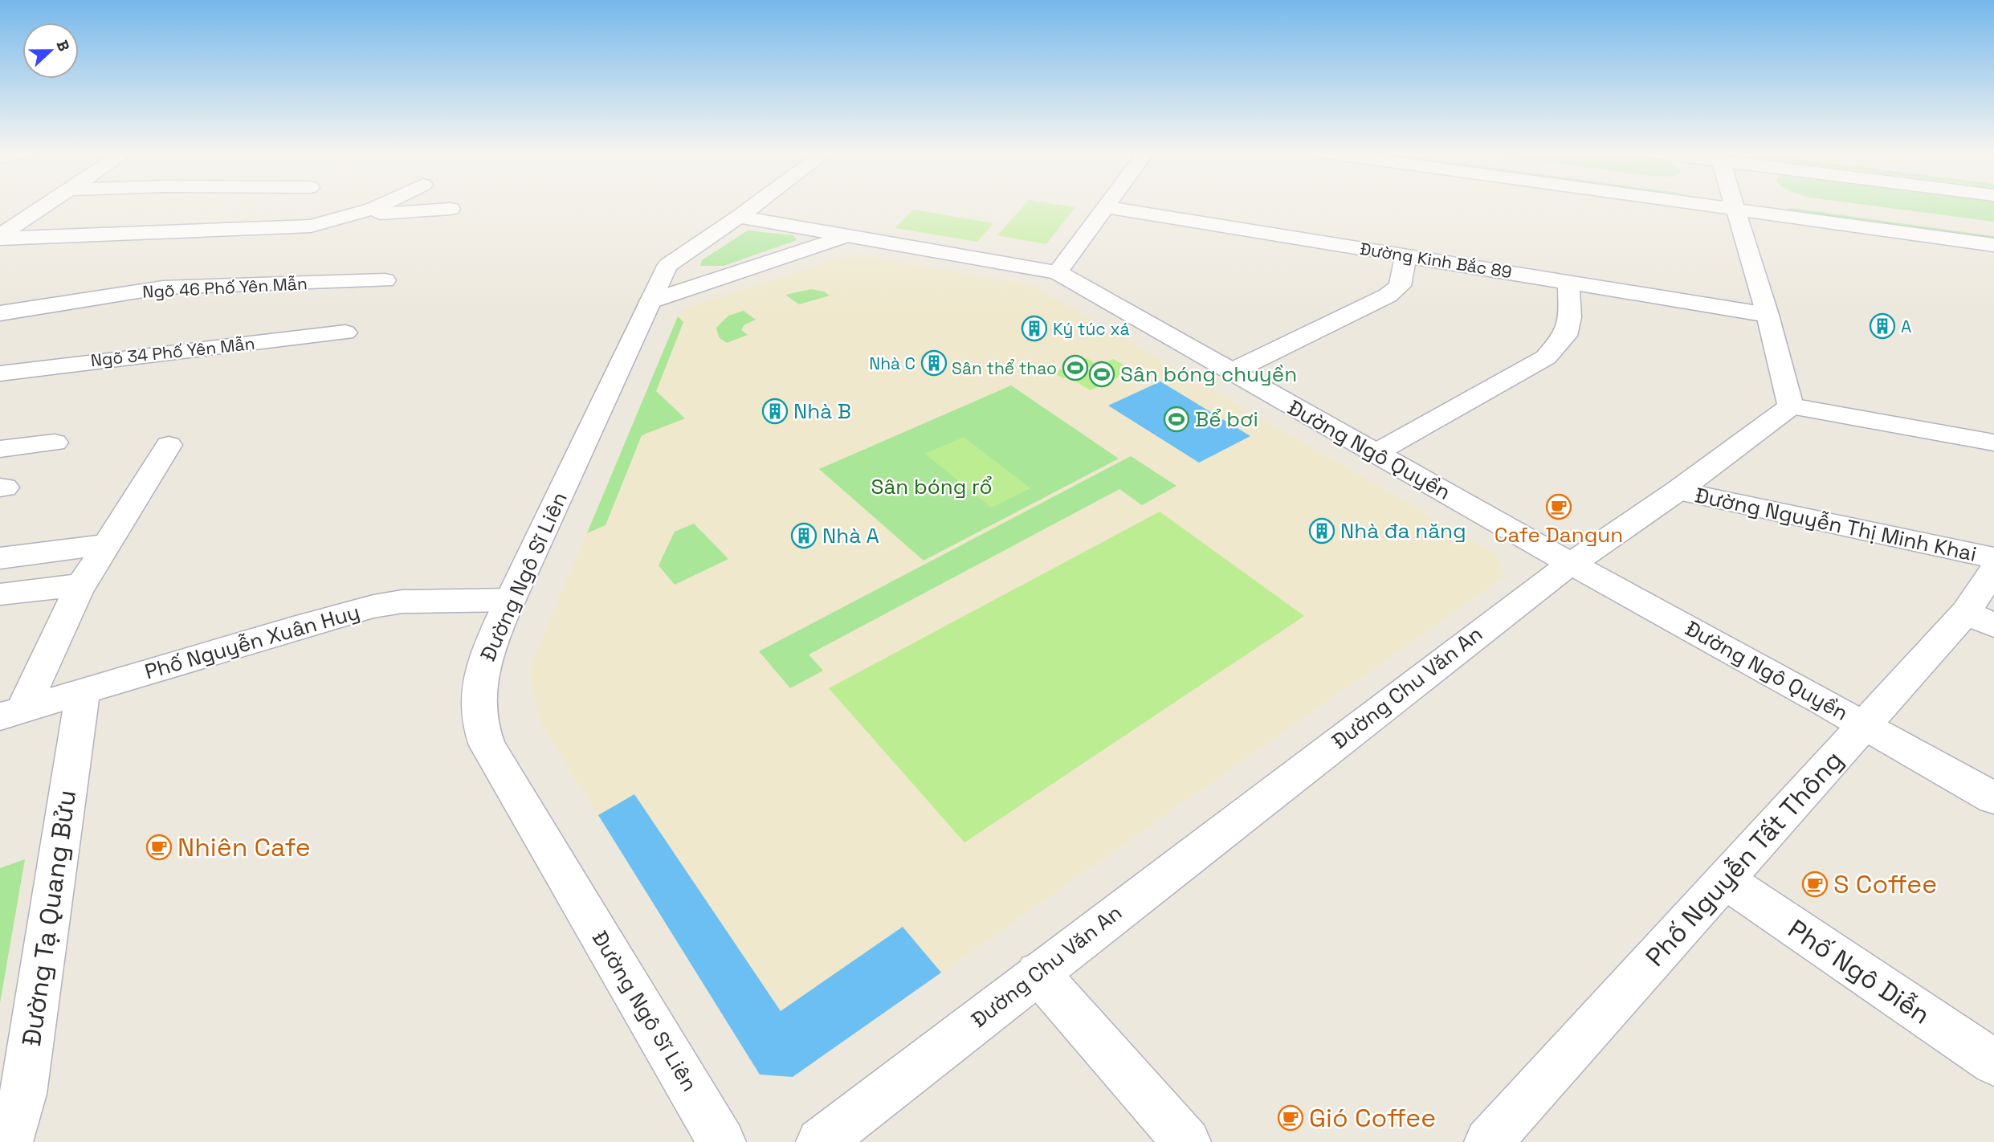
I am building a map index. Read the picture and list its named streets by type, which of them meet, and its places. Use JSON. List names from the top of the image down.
{
  "streets": {
    "street": [
      "Đường Kinh Bắc 89",
      "Ngõ 46 Phố Yên Mẫn",
      "Ngõ 34 Phố Yên Mẫn",
      "Đường Ngô Quyền",
      "Đường Nguyễn Thị Minh Khai",
      "Đường Ngô Sĩ Liên",
      "Phố Nguyễn Xuân Huy",
      "Đường Chu Văn An",
      "Phố Nguyễn Tất Thông",
      "Đường Tạ Quang Bửu",
      "Phố Ngô Diễn"
    ]
  },
  "crossings": [
    ["Đường Ngô Quyền", "Đường Ngô Sĩ Liên"],
    ["Đường Ngô Quyền", "Đường Chu Văn An"],
    ["Đường Ngô Quyền", "Phố Nguyễn Tất Thông"],
    ["Đường Nguyễn Thị Minh Khai", "Đường Chu Văn An"],
    ["Đường Ngô Sĩ Liên", "Phố Nguyễn Xuân Huy"],
    ["Phố Nguyễn Xuân Huy", "Đường Tạ Quang Bửu"],
    ["Phố Nguyễn Tất Thông", "Phố Ngô Diễn"]
  ],
  "parks": ["Sân bóng rổ"],
  "places": {
    "building": [
      "A",
      "Ký túc xá",
      "Nhà C",
      "Nhà B",
      "Nhà đa năng",
      "Nhà A"
    ],
    "sports": ["Sân thể thao", "Sân bóng chuyền", "Bể bơi"],
    "cafe": [
      "Cafe Dangun",
      "Nhiên Cafe",
      "S Coffee",
      "Gió Coffee"
    ]
  },
  "north": "right"
}
